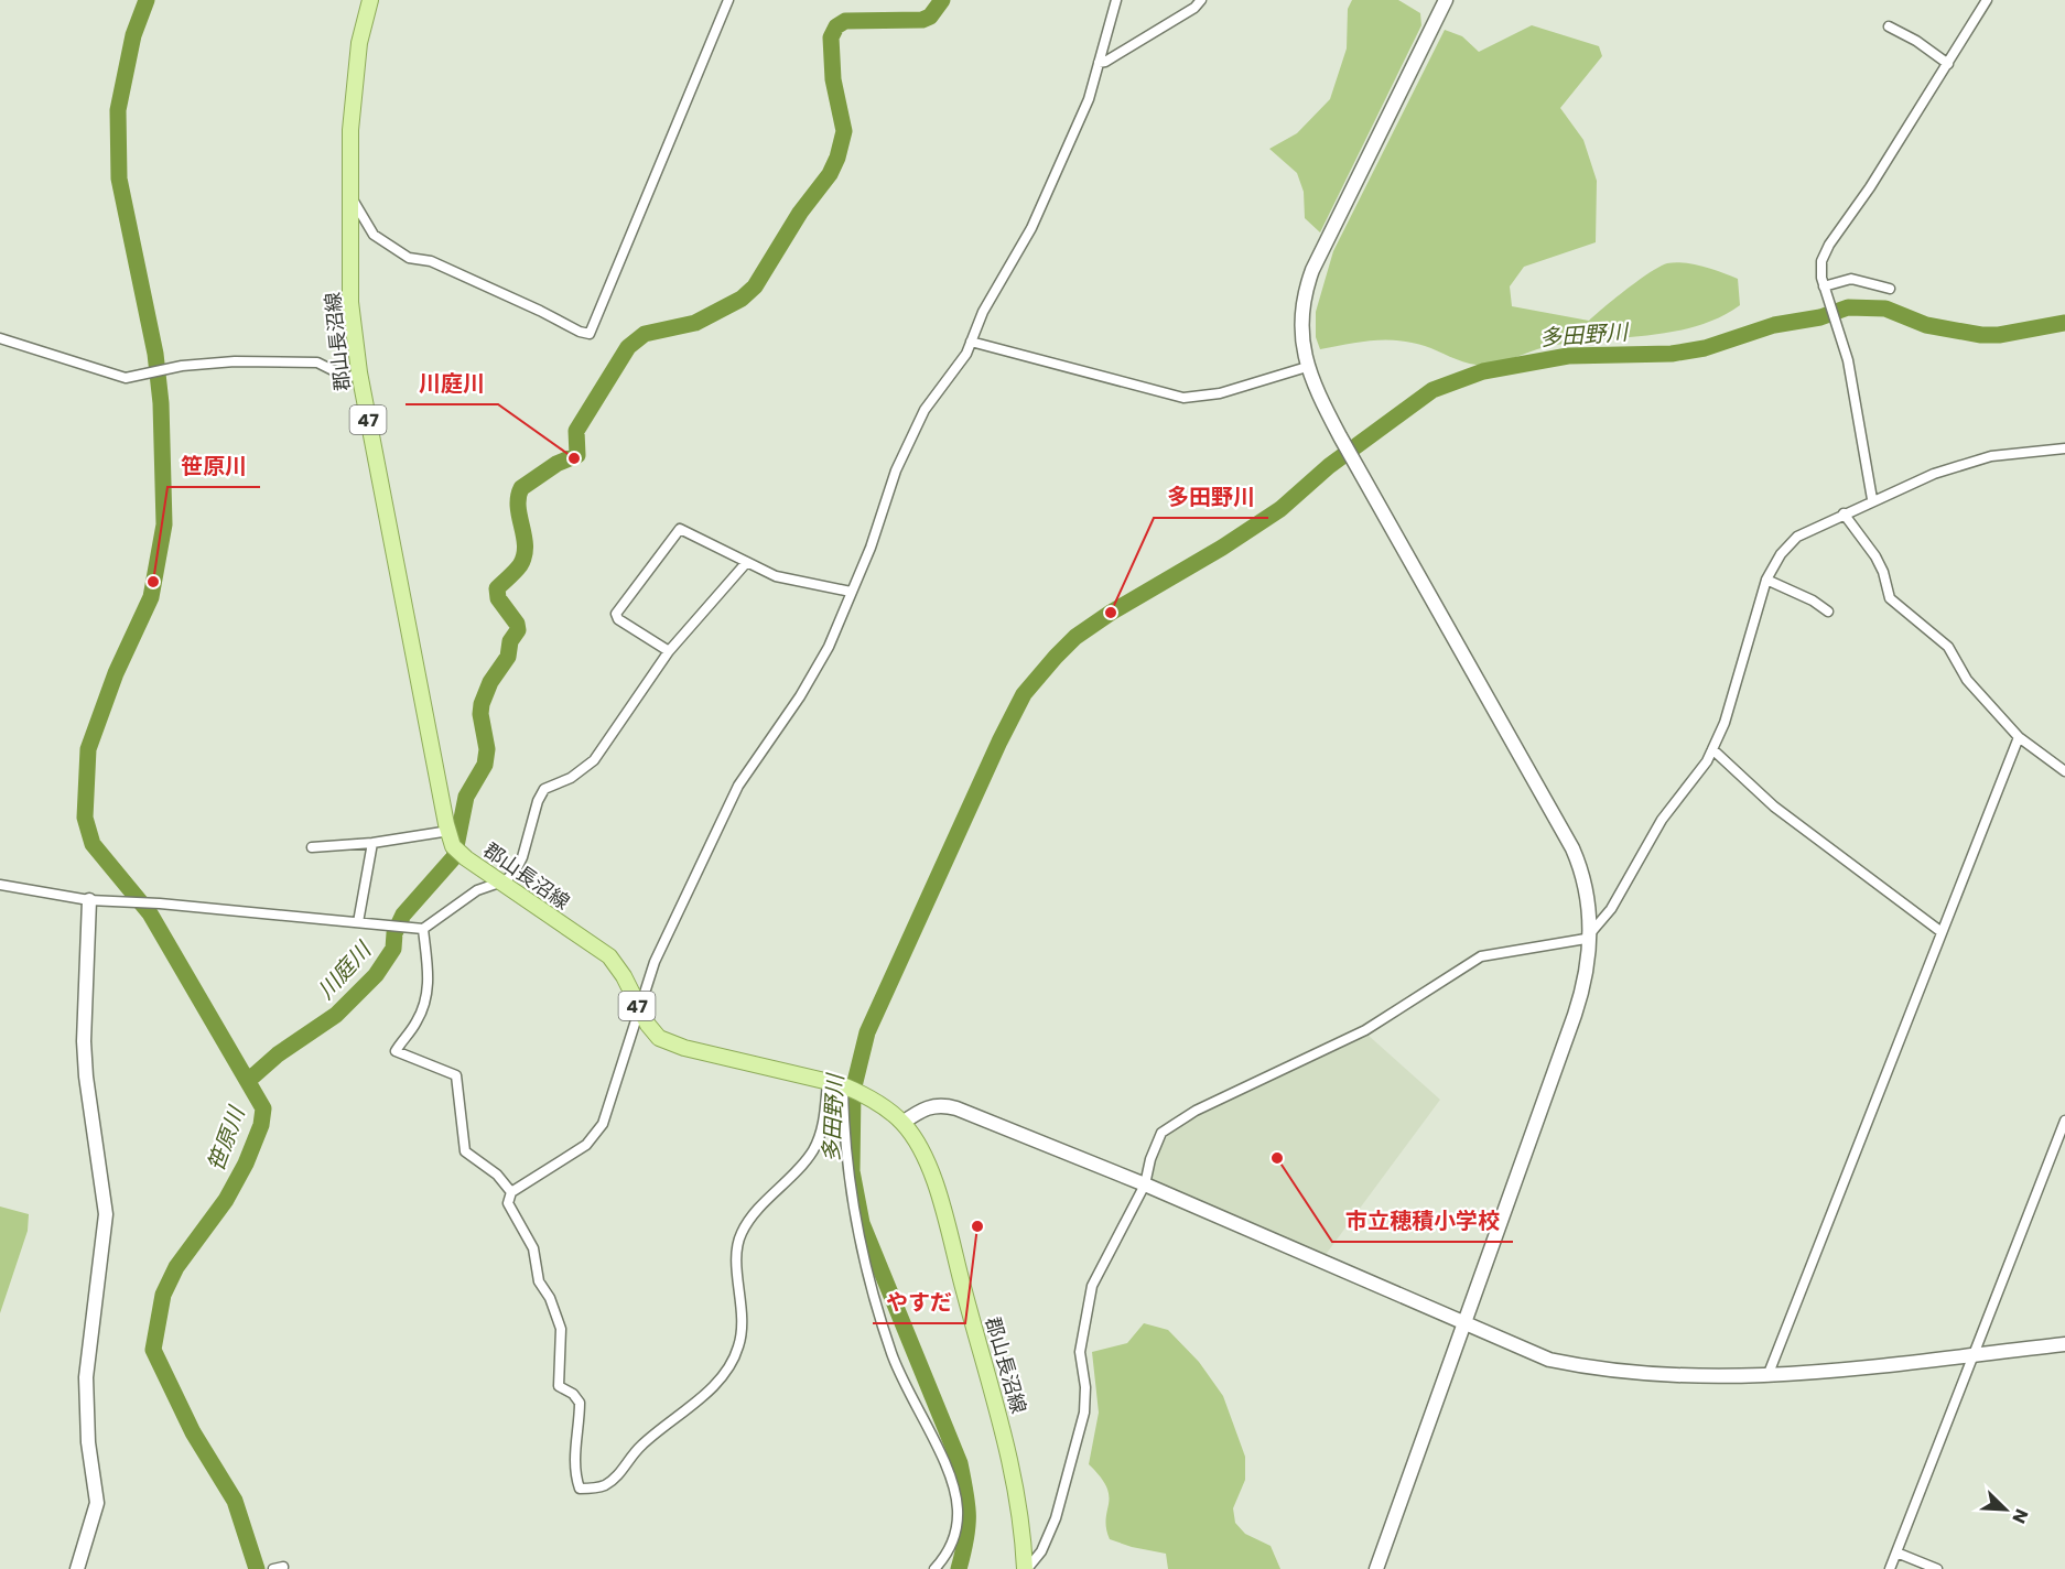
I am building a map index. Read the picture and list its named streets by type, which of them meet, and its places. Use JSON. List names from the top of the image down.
{
  "streets": {
    "main road": ["郡山長沼線", "47"]
  },
  "water": ["多田野川", "川庭川", "笹原川"],
  "places": [
    "川庭川",
    "笹原川",
    "多田野川",
    "市立穂積小学校",
    "やすだ"
  ],
  "north": "bottom right"
}
